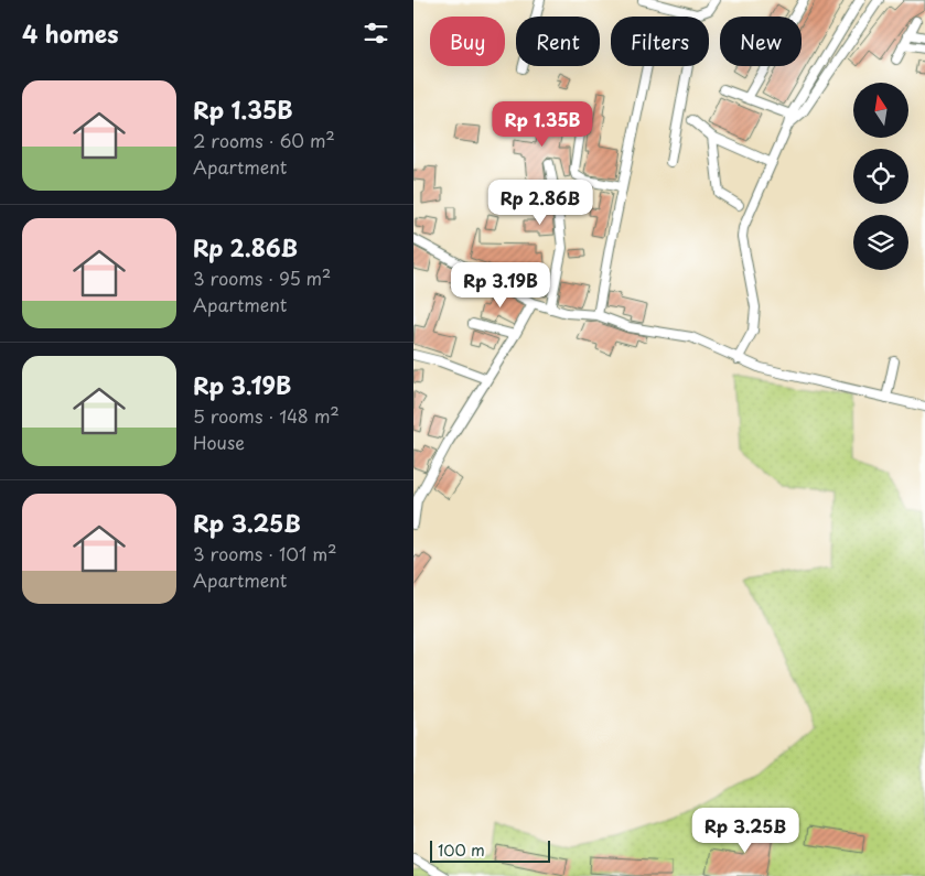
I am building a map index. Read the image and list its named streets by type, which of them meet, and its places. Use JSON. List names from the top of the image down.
{
  "scale_bar": "100 m",
  "north": "top",
  "page": {
    "heading": "4 homes",
    "chip": [
      "Buy",
      "Rent",
      "Filters",
      "New"
    ],
    "list": [
      {
        "name": "Rp 1.35B",
        "note": "2 rooms · 60 m² · Apartment"
      },
      {
        "name": "Rp 2.86B",
        "note": "3 rooms · 95 m² · Apartment"
      },
      {
        "name": "Rp 3.19B",
        "note": "5 rooms · 148 m² · House"
      },
      {
        "name": "Rp 3.25B",
        "note": "3 rooms · 101 m² · Apartment"
      }
    ],
    "price": [
      "Rp 1.35B",
      "Rp 2.86B",
      "Rp 3.19B",
      "Rp 3.25B"
    ],
    "scale": "100 m"
  }
}
